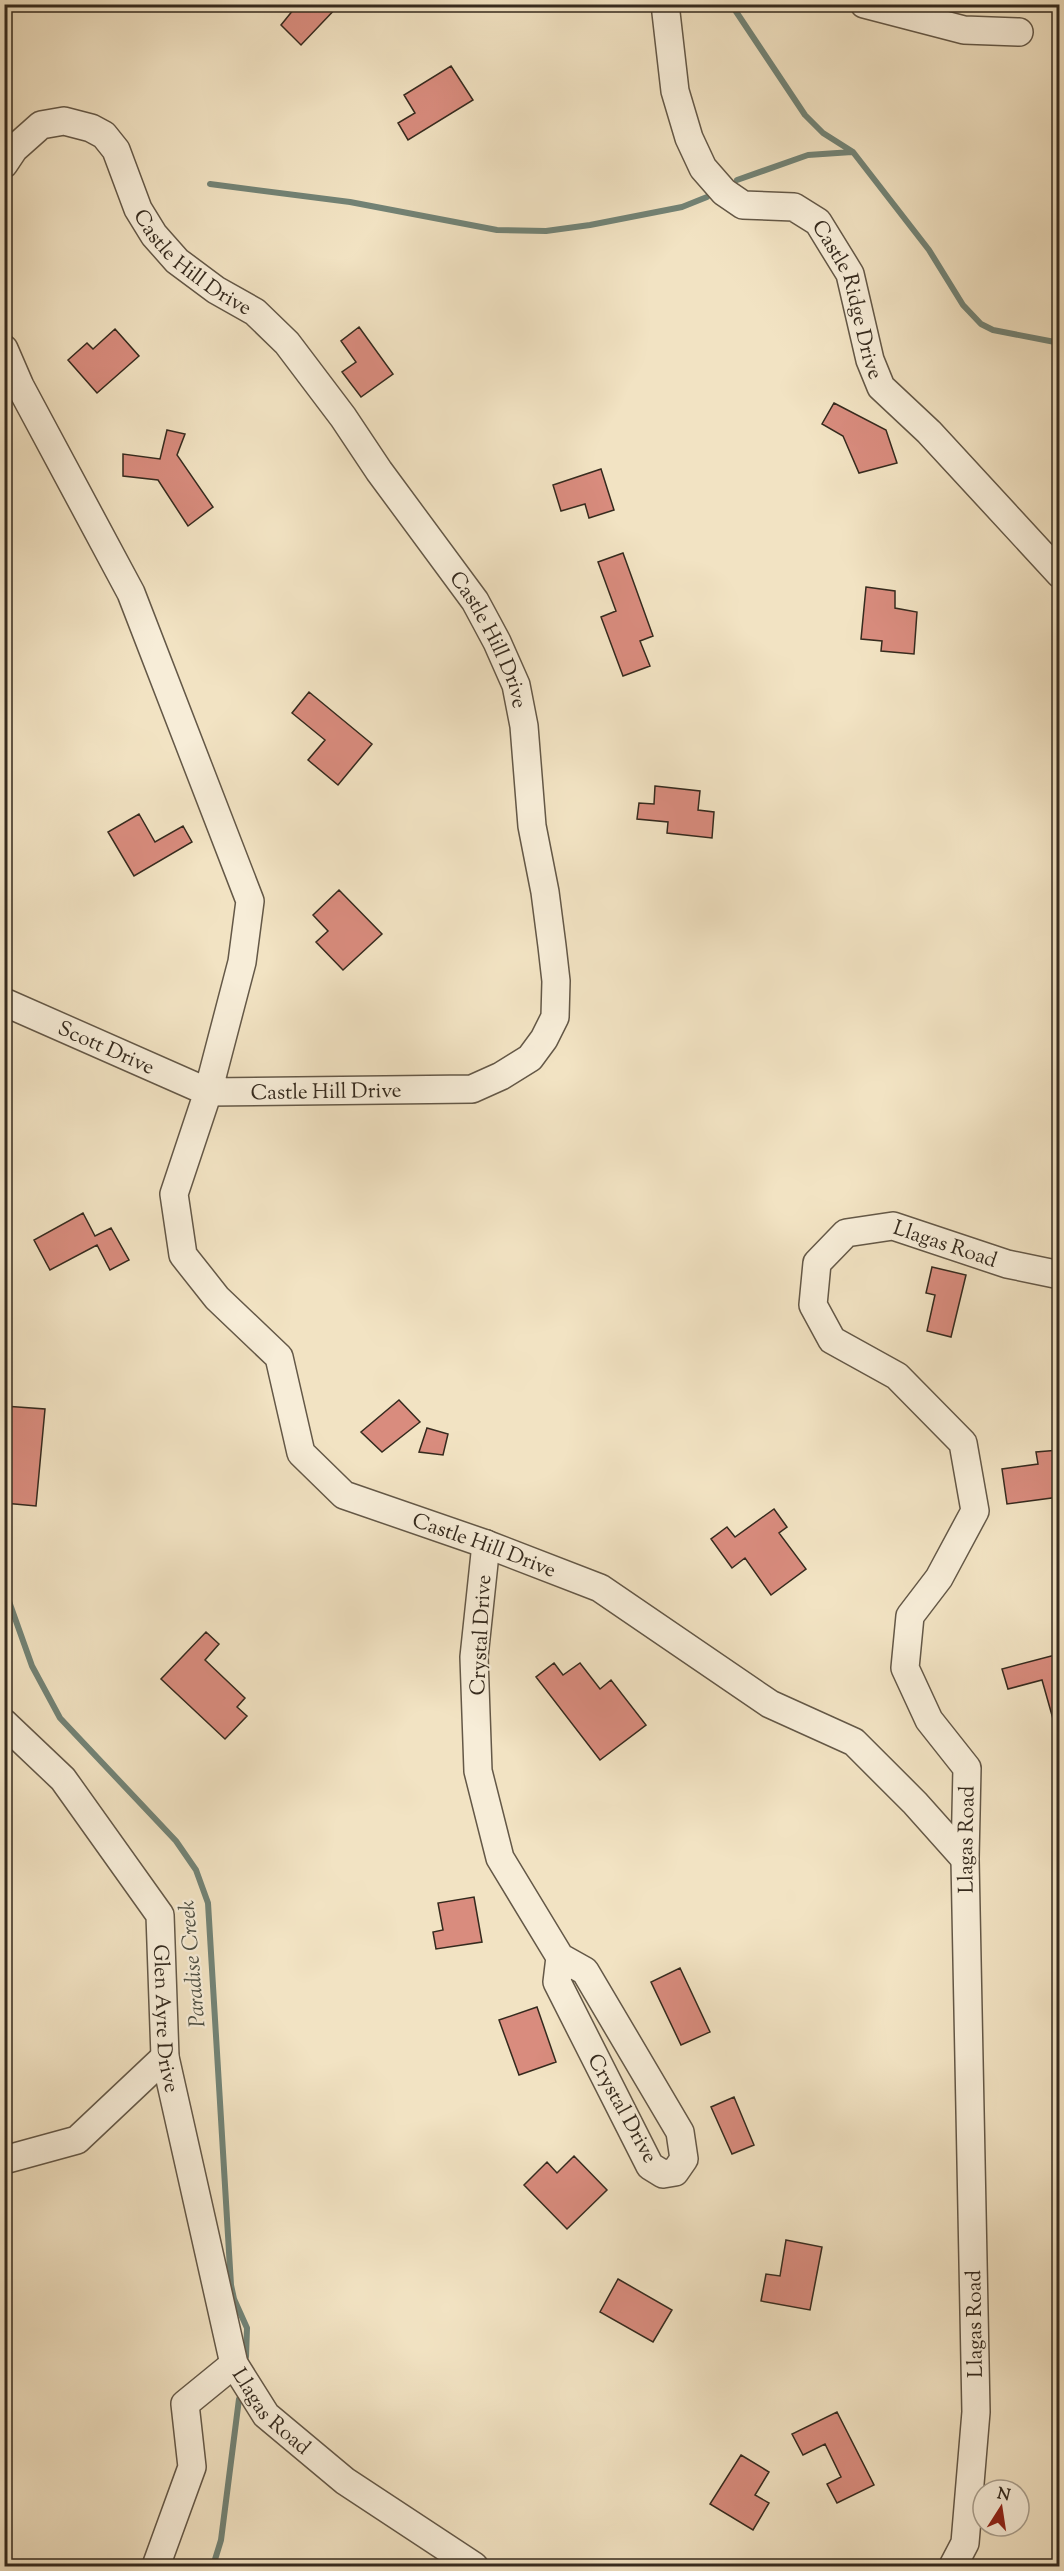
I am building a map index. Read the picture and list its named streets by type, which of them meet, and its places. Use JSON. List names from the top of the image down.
{
  "streets": {
    "street": [
      "Castle Hill Drive",
      "Castle Ridge Drive",
      "Scott Drive",
      "Llagas Road",
      "Crystal Drive",
      "Glen Ayre Drive"
    ]
  },
  "crossings": [
    ["Castle Hill Drive", "Scott Drive"],
    ["Castle Hill Drive", "Llagas Road"],
    ["Castle Hill Drive", "Crystal Drive"],
    ["Llagas Road", "Glen Ayre Drive"]
  ],
  "water": ["Paradise Creek"],
  "north": "top"
}
